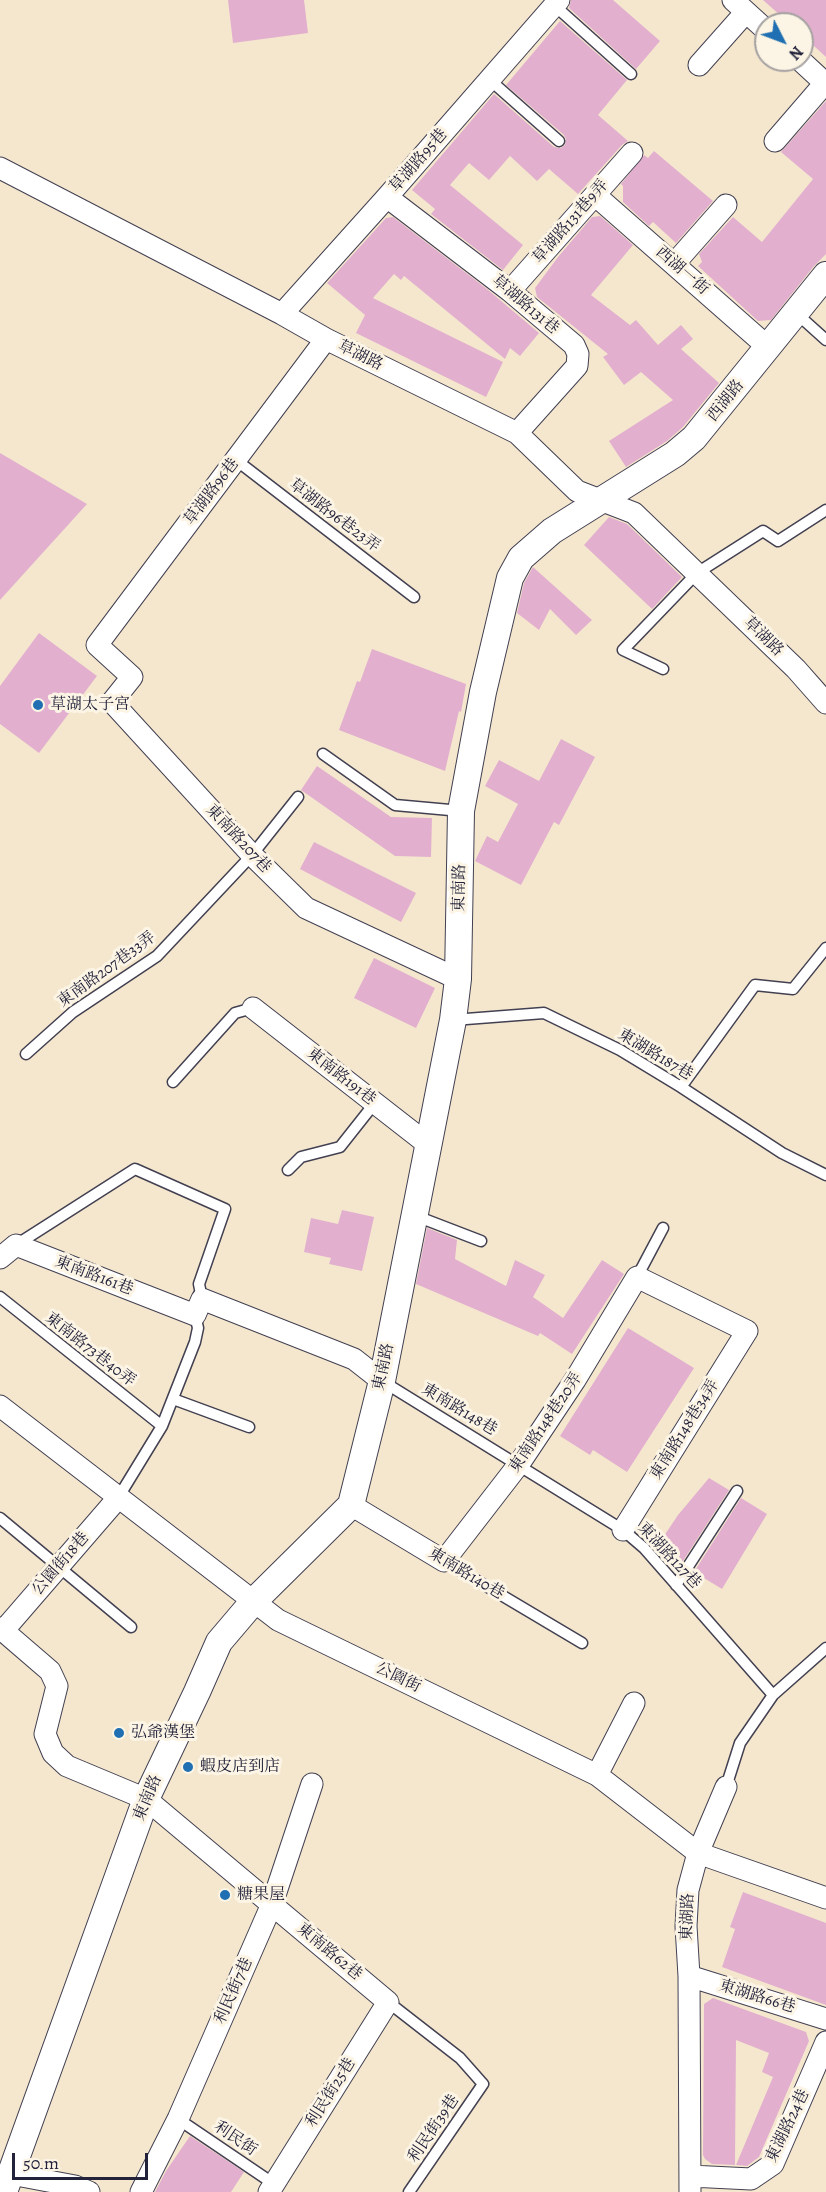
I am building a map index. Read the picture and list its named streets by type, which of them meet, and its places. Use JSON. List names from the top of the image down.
{
  "streets": {
    "street": [
      "草湖路95巷",
      "草湖路131巷9弄",
      "西湖一街",
      "草湖路131巷",
      "草湖路",
      "西湖路",
      "草湖路96巷",
      "東南路207巷",
      "東南路",
      "東南路191巷",
      "東南路161巷",
      "東南路148巷20弄",
      "東南路148巷34弄",
      "公園街18巷",
      "東南路140巷",
      "公園街",
      "東湖路",
      "東南路62巷",
      "利民街7巷",
      "東湖路66巷",
      "利民街25巷",
      "東湖路24巷"
    ],
    "lane": [
      "草湖路96巷23弄",
      "東南路207巷33弄",
      "東湖路187巷",
      "東南路73巷40弄",
      "東南路148巷",
      "東湖路127巷",
      "利民街39巷",
      "利民街"
    ]
  },
  "crossings": [
    ["草湖路95巷", "草湖路131巷"],
    ["草湖路95巷", "草湖路"],
    ["草湖路131巷9弄", "西湖一街"],
    ["草湖路131巷9弄", "草湖路131巷"],
    ["西湖一街", "西湖路"],
    ["草湖路131巷", "草湖路"],
    ["草湖路", "西湖路"],
    ["草湖路", "草湖路96巷"],
    ["草湖路", "東南路"],
    ["西湖路", "東南路"],
    ["草湖路96巷", "草湖路96巷23弄"],
    ["草湖路96巷", "東南路207巷"],
    ["東南路207巷", "東南路"],
    ["東南路207巷", "東南路207巷33弄"],
    ["東南路", "東湖路187巷"],
    ["東南路", "東南路191巷"],
    ["東南路", "東南路161巷"],
    ["東南路", "東南路148巷"],
    ["東南路", "東南路140巷"],
    ["東南路", "公園街"],
    ["東南路", "東南路62巷"],
    ["東南路161巷", "東南路148巷"],
    ["東南路148巷", "東南路148巷20弄"],
    ["東南路148巷", "東湖路127巷"],
    ["東南路148巷20弄", "東南路148巷34弄"],
    ["東南路148巷20弄", "東湖路127巷"],
    ["東南路148巷20弄", "東南路140巷"],
    ["東南路148巷34弄", "東湖路127巷"],
    ["東湖路127巷", "東湖路"],
    ["公園街18巷", "公園街"],
    ["公園街18巷", "東南路62巷"],
    ["公園街", "東湖路"],
    ["東湖路", "東湖路66巷"],
    ["東湖路", "東湖路24巷"],
    ["東南路62巷", "利民街7巷"],
    ["東南路62巷", "利民街25巷"],
    ["東南路62巷", "利民街39巷"],
    ["利民街7巷", "利民街"],
    ["利民街25巷", "利民街"]
  ],
  "places": [
    "草湖太子宮",
    "弘爺漢堡",
    "蝦皮店到店",
    "糖果屋"
  ],
  "scale_bar": "50 m",
  "north": "bottom right"
}
